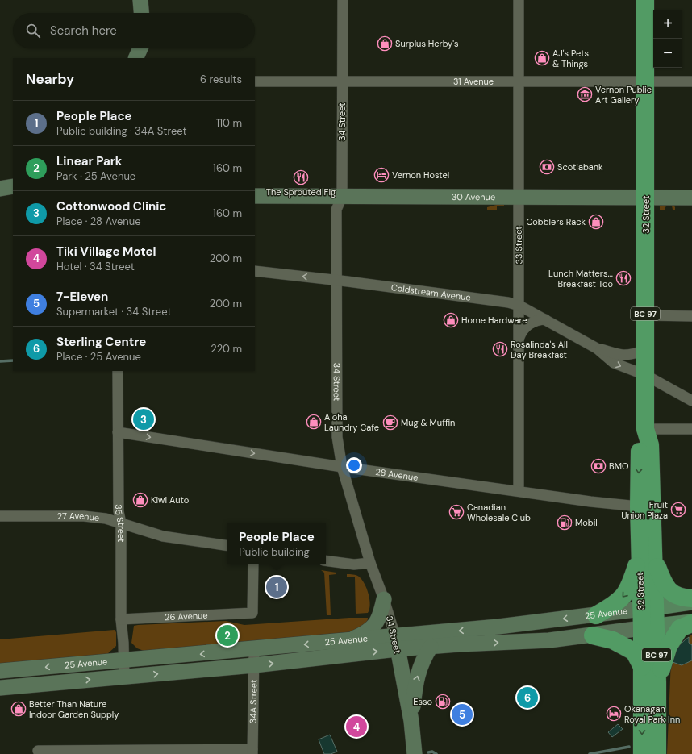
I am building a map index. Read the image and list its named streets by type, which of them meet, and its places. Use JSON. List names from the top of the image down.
{
  "streets": {
    "highway": ["32 Street", "BC 97"],
    "main road": ["34 Street", "30 Avenue", "25 Avenue"],
    "street": [
      "31 Avenue",
      "33 Street",
      "Coldstream Avenue",
      "28 Avenue",
      "27 Avenue",
      "35 Street",
      "26 Avenue",
      "34A Street"
    ]
  },
  "crossings": [
    ["31 Avenue", "34 Street"],
    ["31 Avenue", "32 Street"],
    ["31 Avenue", "33 Street"],
    ["34 Street", "30 Avenue"],
    ["34 Street", "Coldstream Avenue"],
    ["34 Street", "28 Avenue"],
    ["34 Street", "25 Avenue"],
    ["30 Avenue", "32 Street"],
    ["30 Avenue", "33 Street"],
    ["32 Street", "Coldstream Avenue"],
    ["32 Street", "28 Avenue"],
    ["32 Street", "25 Avenue"],
    ["33 Street", "Coldstream Avenue"],
    ["33 Street", "28 Avenue"],
    ["28 Avenue", "35 Street"],
    ["27 Avenue", "35 Street"],
    ["35 Street", "25 Avenue"],
    ["35 Street", "26 Avenue"],
    ["25 Avenue", "34A Street"]
  ],
  "one_way": ["28 Avenue"],
  "places": {
    "shop": [
      "Surplus Herby's",
      "AJ's Pets & Things",
      "Cobblers Rack",
      "Home Hardware",
      "Aloha Laundry Cafe",
      "Kiwi Auto",
      "Better Than Nature Indoor Garden Supply"
    ],
    "museum": ["Vernon Public Art Gallery"],
    "bank": ["Scotiabank", "BMO"],
    "hotel": ["Vernon Hostel", "Okanagan Royal Park Inn"],
    "restaurant": ["The Sprouted Fig", "Lunch Matters... Breakfast Too", "Rosalinda's All Day Breakfast"],
    "cafe": ["Mug & Muffin"],
    "supermarket": ["Fruit Union Plaza", "Canadian Wholesale Club"],
    "fuel station": ["Mobil", "Esso"]
  },
  "page": {
    "map_buttons": ["+", "−"],
    "search": "Search here",
    "heading": ["Nearby", "6 results"],
    "list": [
      {
        "mark": "1",
        "name": "People Place",
        "note": "Public building · 34A Street",
        "value": "110 m"
      },
      {
        "mark": "2",
        "name": "Linear Park",
        "note": "Park · 25 Avenue",
        "value": "160 m"
      },
      {
        "mark": "3",
        "name": "Cottonwood Clinic",
        "note": "Place · 28 Avenue",
        "value": "160 m"
      },
      {
        "mark": "4",
        "name": "Tiki Village Motel",
        "note": "Hotel · 34 Street",
        "value": "200 m"
      },
      {
        "mark": "5",
        "name": "7-Eleven",
        "note": "Supermarket · 34 Street",
        "value": "200 m"
      },
      {
        "mark": "6",
        "name": "Sterling Centre",
        "note": "Place · 25 Avenue",
        "value": "220 m"
      }
    ],
    "pins": [
      "3",
      "1",
      "2",
      "6",
      "5",
      "4"
    ],
    "popup": ["People Place", "Public building"]
  }
}
